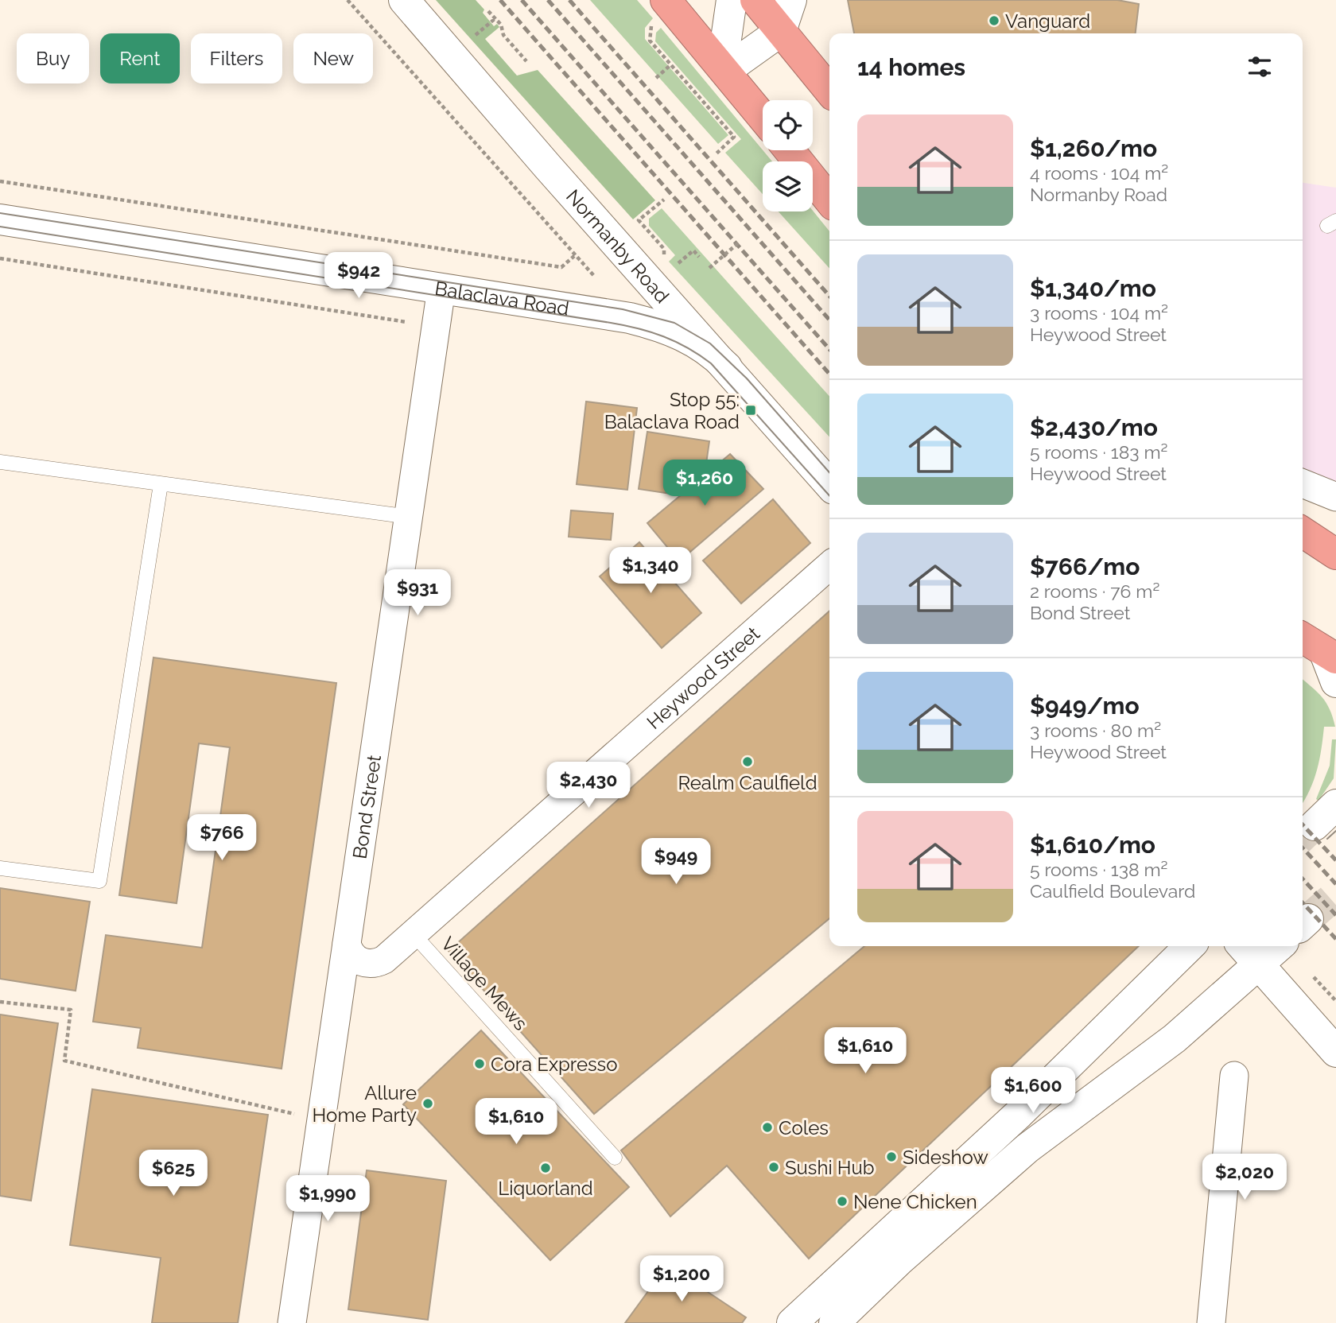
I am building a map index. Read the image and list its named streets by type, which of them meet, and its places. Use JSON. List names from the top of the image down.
{
  "streets": {
    "street": [
      "Normanby Road",
      "Balaclava Road",
      "Heywood Street",
      "Bond Street"
    ],
    "lane": ["Village Mews"]
  },
  "crossings": [
    ["Normanby Road", "Balaclava Road"],
    ["Balaclava Road", "Bond Street"],
    ["Heywood Street", "Bond Street"],
    ["Heywood Street", "Village Mews"]
  ],
  "places": {
    "other": [
      "Vanguard",
      "Realm Caulfield",
      "Cora Expresso",
      "Allure Home Party",
      "Coles",
      "Sideshow",
      "Sushi Hub",
      "Liquorland",
      "Nene Chicken"
    ],
    "transit": ["Stop 55: Balaclava Road"]
  },
  "page": {
    "chip": [
      "Buy",
      "Rent",
      "Filters",
      "New"
    ],
    "heading": "14 homes",
    "list": [
      {
        "name": "$1,260/mo",
        "note": "4 rooms · 104 m² · Normanby Road"
      },
      {
        "name": "$1,340/mo",
        "note": "3 rooms · 104 m² · Heywood Street"
      },
      {
        "name": "$2,430/mo",
        "note": "5 rooms · 183 m² · Heywood Street"
      },
      {
        "name": "$766/mo",
        "note": "2 rooms · 76 m² · Bond Street"
      },
      {
        "name": "$949/mo",
        "note": "3 rooms · 80 m² · Heywood Street"
      },
      {
        "name": "$1,610/mo",
        "note": "5 rooms · 138 m² · Caulfield Boulevard"
      }
    ],
    "price": [
      "$942",
      "$1,260",
      "$1,340",
      "$931",
      "$2,430",
      "$766",
      "$949",
      "$1,610",
      "$1,600",
      "$1,610",
      "$625",
      "$2,020",
      "$1,990",
      "$1,200"
    ]
  }
}
